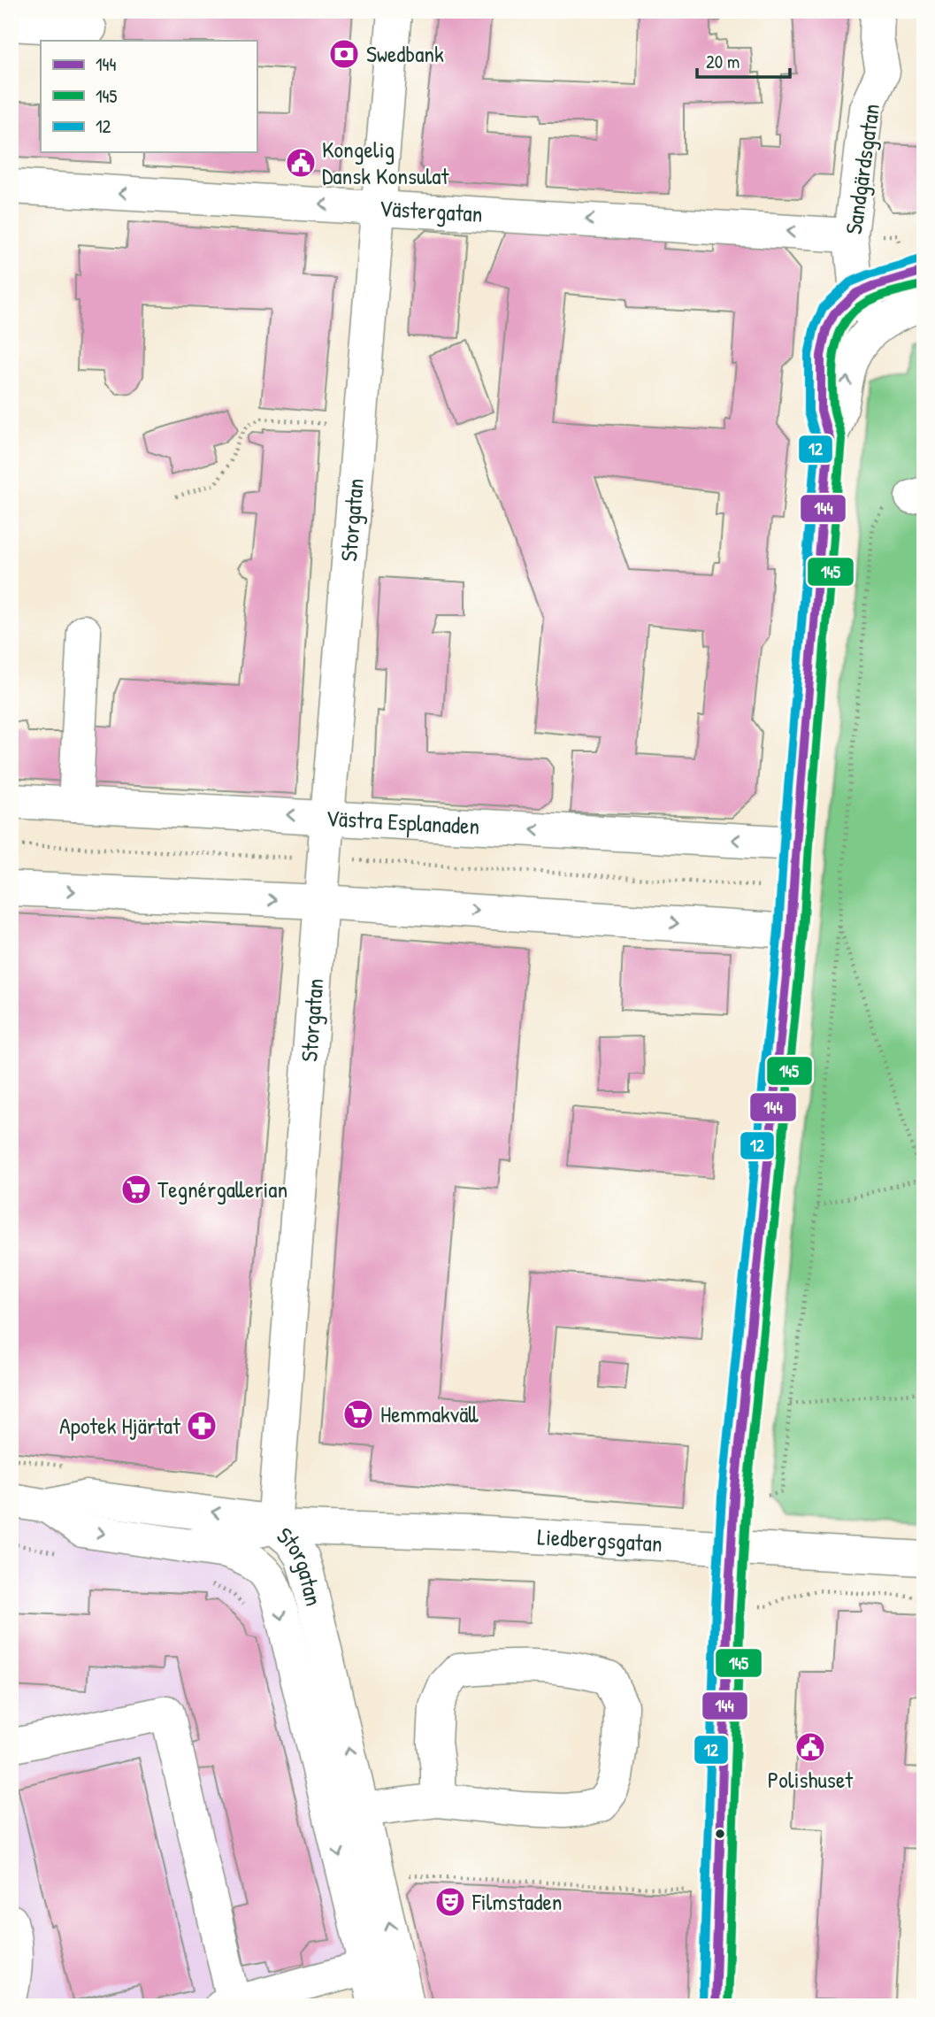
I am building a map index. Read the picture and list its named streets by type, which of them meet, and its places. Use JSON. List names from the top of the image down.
{
  "streets": {
    "street": [
      "Sandgärdsgatan",
      "Västergatan",
      "Storgatan",
      "Västra Esplanaden",
      "Liedbergsgatan"
    ]
  },
  "crossings": [
    ["Sandgärdsgatan", "Västergatan"],
    ["Västergatan", "Storgatan"],
    ["Storgatan", "Västra Esplanaden"],
    ["Storgatan", "Liedbergsgatan"]
  ],
  "one_way": ["Västergatan"],
  "places": {
    "bank": ["Swedbank"],
    "public building": ["Kongelig Dansk Konsulat", "Polishuset"],
    "supermarket": ["Tegnérgallerian", "Hemmakväll"],
    "pharmacy": ["Apotek Hjärtat"],
    "theatre": ["Filmstaden"]
  },
  "lines": ["transit line 12", "transit line 144", "transit line 145"],
  "legend": ["144", "145", "12"],
  "scale_bar": "20 m"
}
